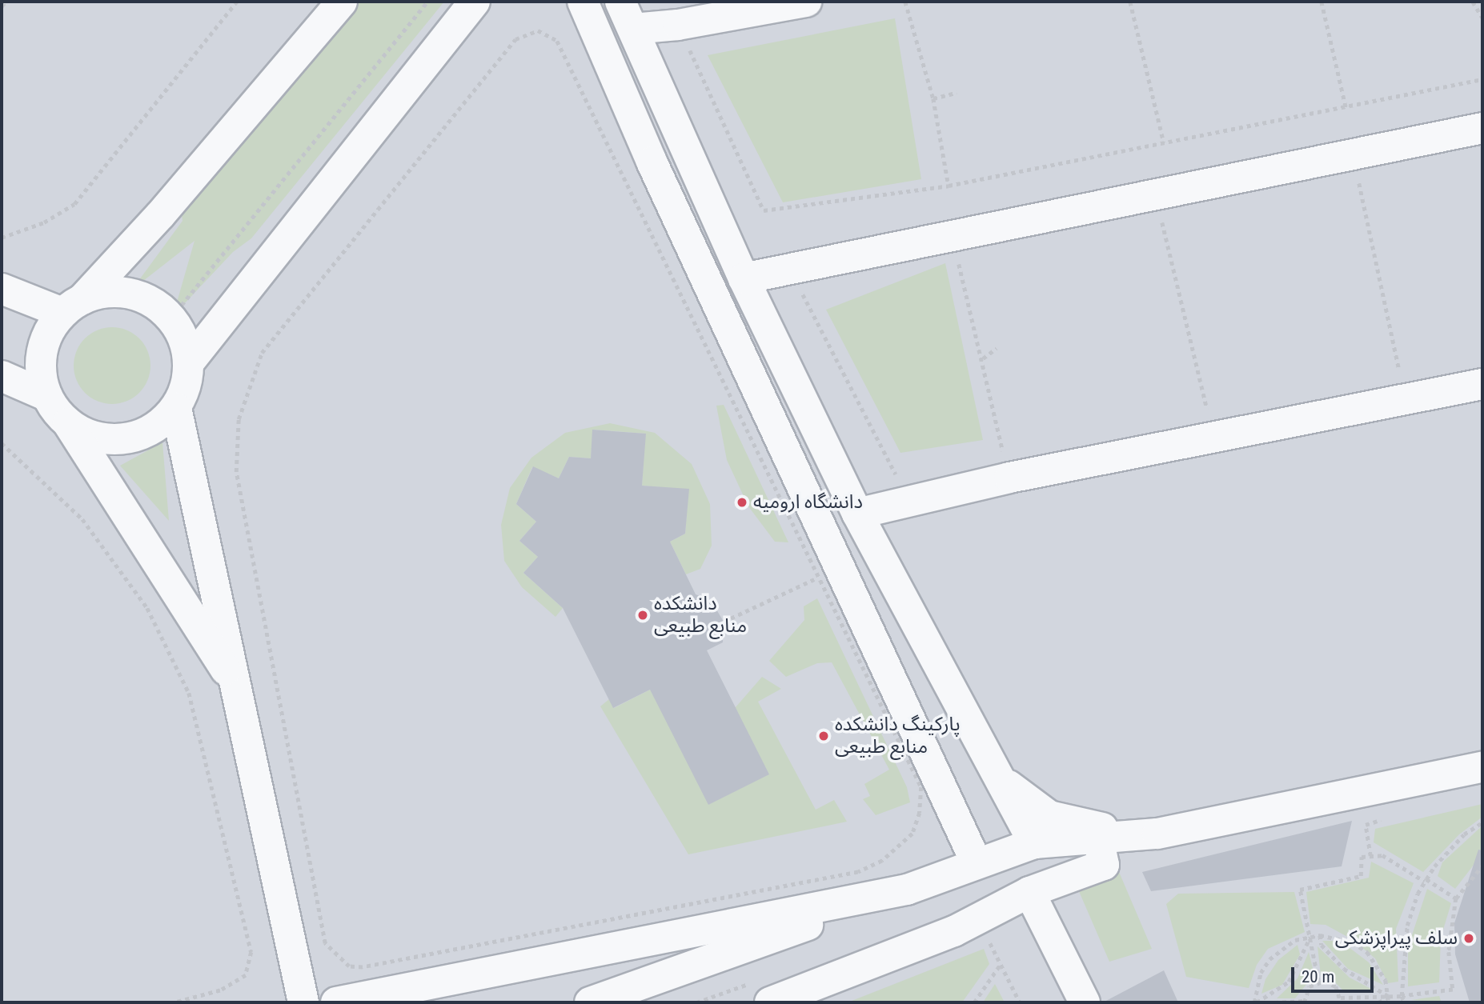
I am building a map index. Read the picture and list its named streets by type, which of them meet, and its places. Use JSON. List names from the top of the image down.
{
  "places": [
    "دانشگاه ارومیه",
    "دانشکده منابع طبیعی",
    "پارکینگ دانشکده منابع طبیعی",
    "سلف پیراپزشکی"
  ],
  "scale_bar": "20 m"
}
